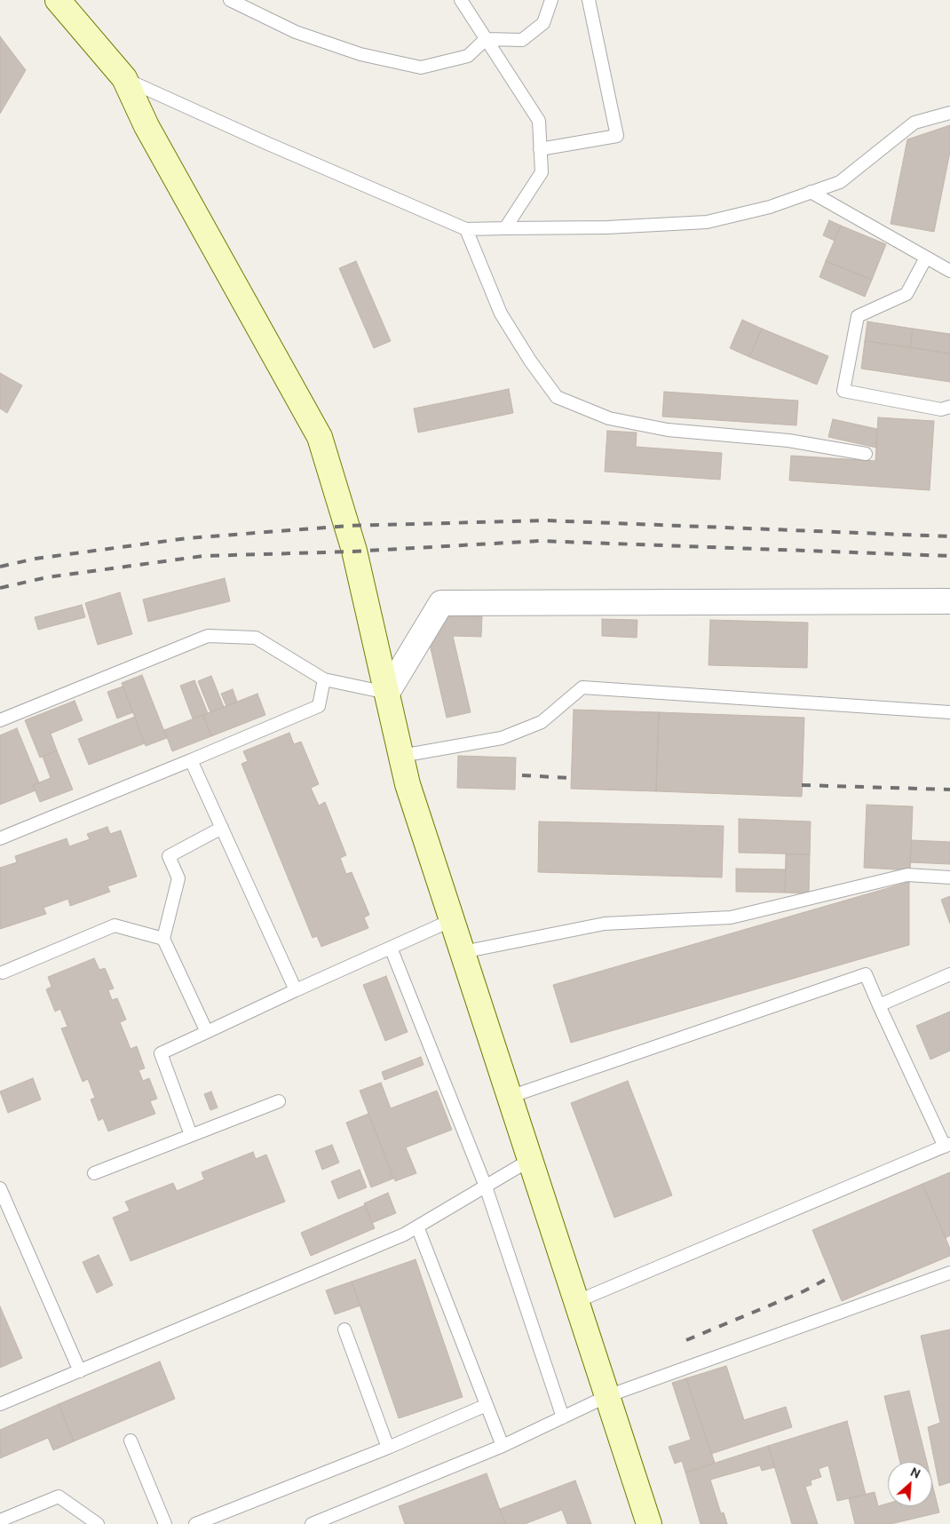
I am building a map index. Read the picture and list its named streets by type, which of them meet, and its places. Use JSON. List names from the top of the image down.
{
  "north": "top right"
}
